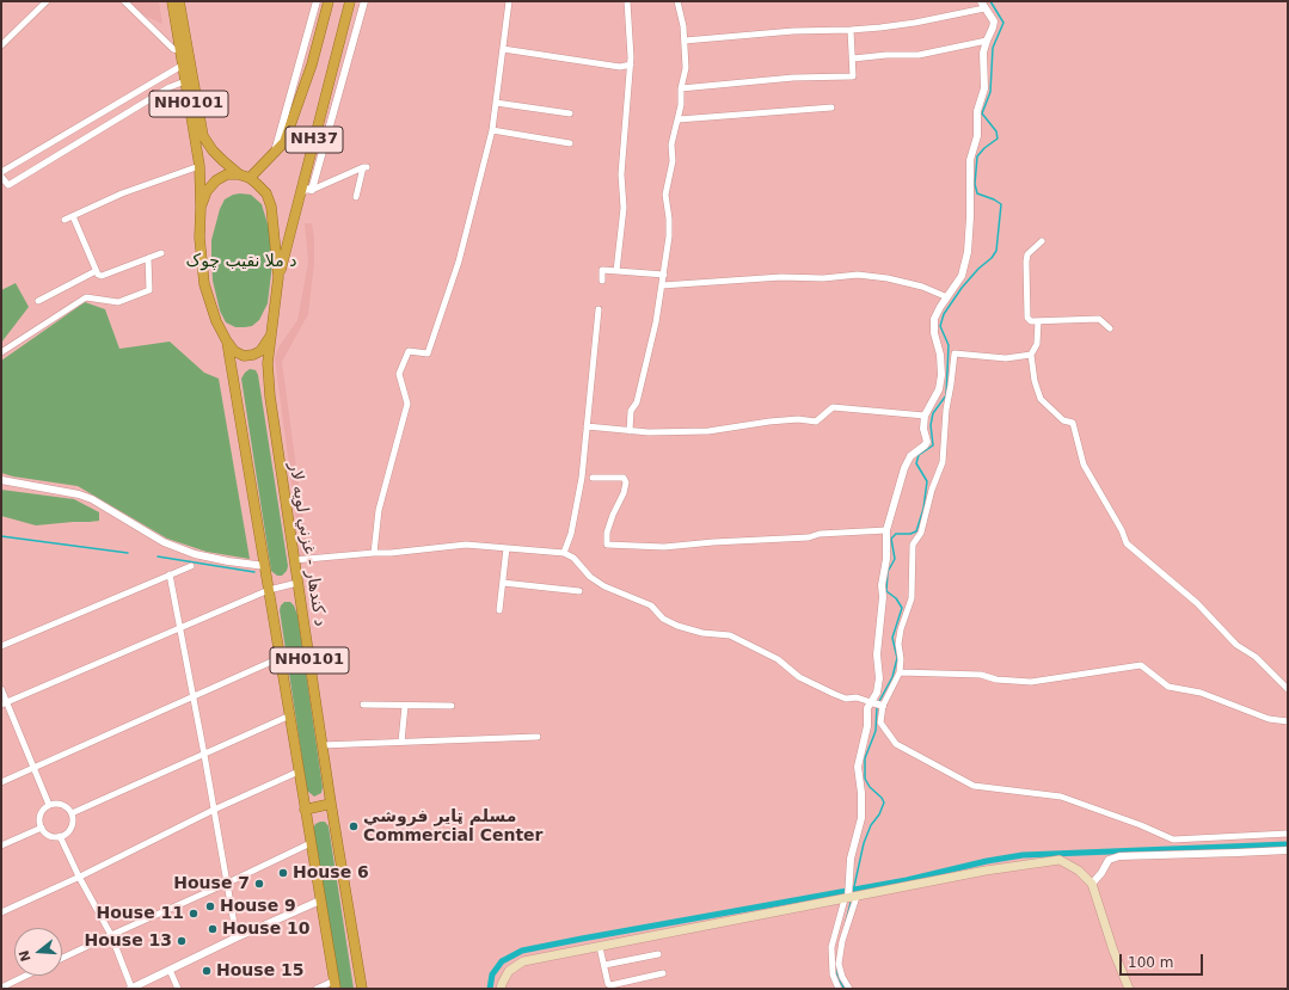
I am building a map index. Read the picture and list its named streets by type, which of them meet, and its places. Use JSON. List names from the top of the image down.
{
  "streets": {
    "highway": ["NH0101", "NH37", "د کندهار - غزني لويه لار"]
  },
  "crossings": [
    ["NH0101", "د کندهار - غزني لويه لار"],
    ["NH37", "د کندهار - غزني لويه لار"]
  ],
  "parks": ["د ملا نقيب چوک"],
  "places": [
    "مسلم ټایر فروشي Commercial Center",
    "House 6",
    "House 7",
    "House 9",
    "House 11",
    "House 10",
    "House 13",
    "House 15"
  ],
  "scale_bar": "100 m",
  "north": "left"
}
